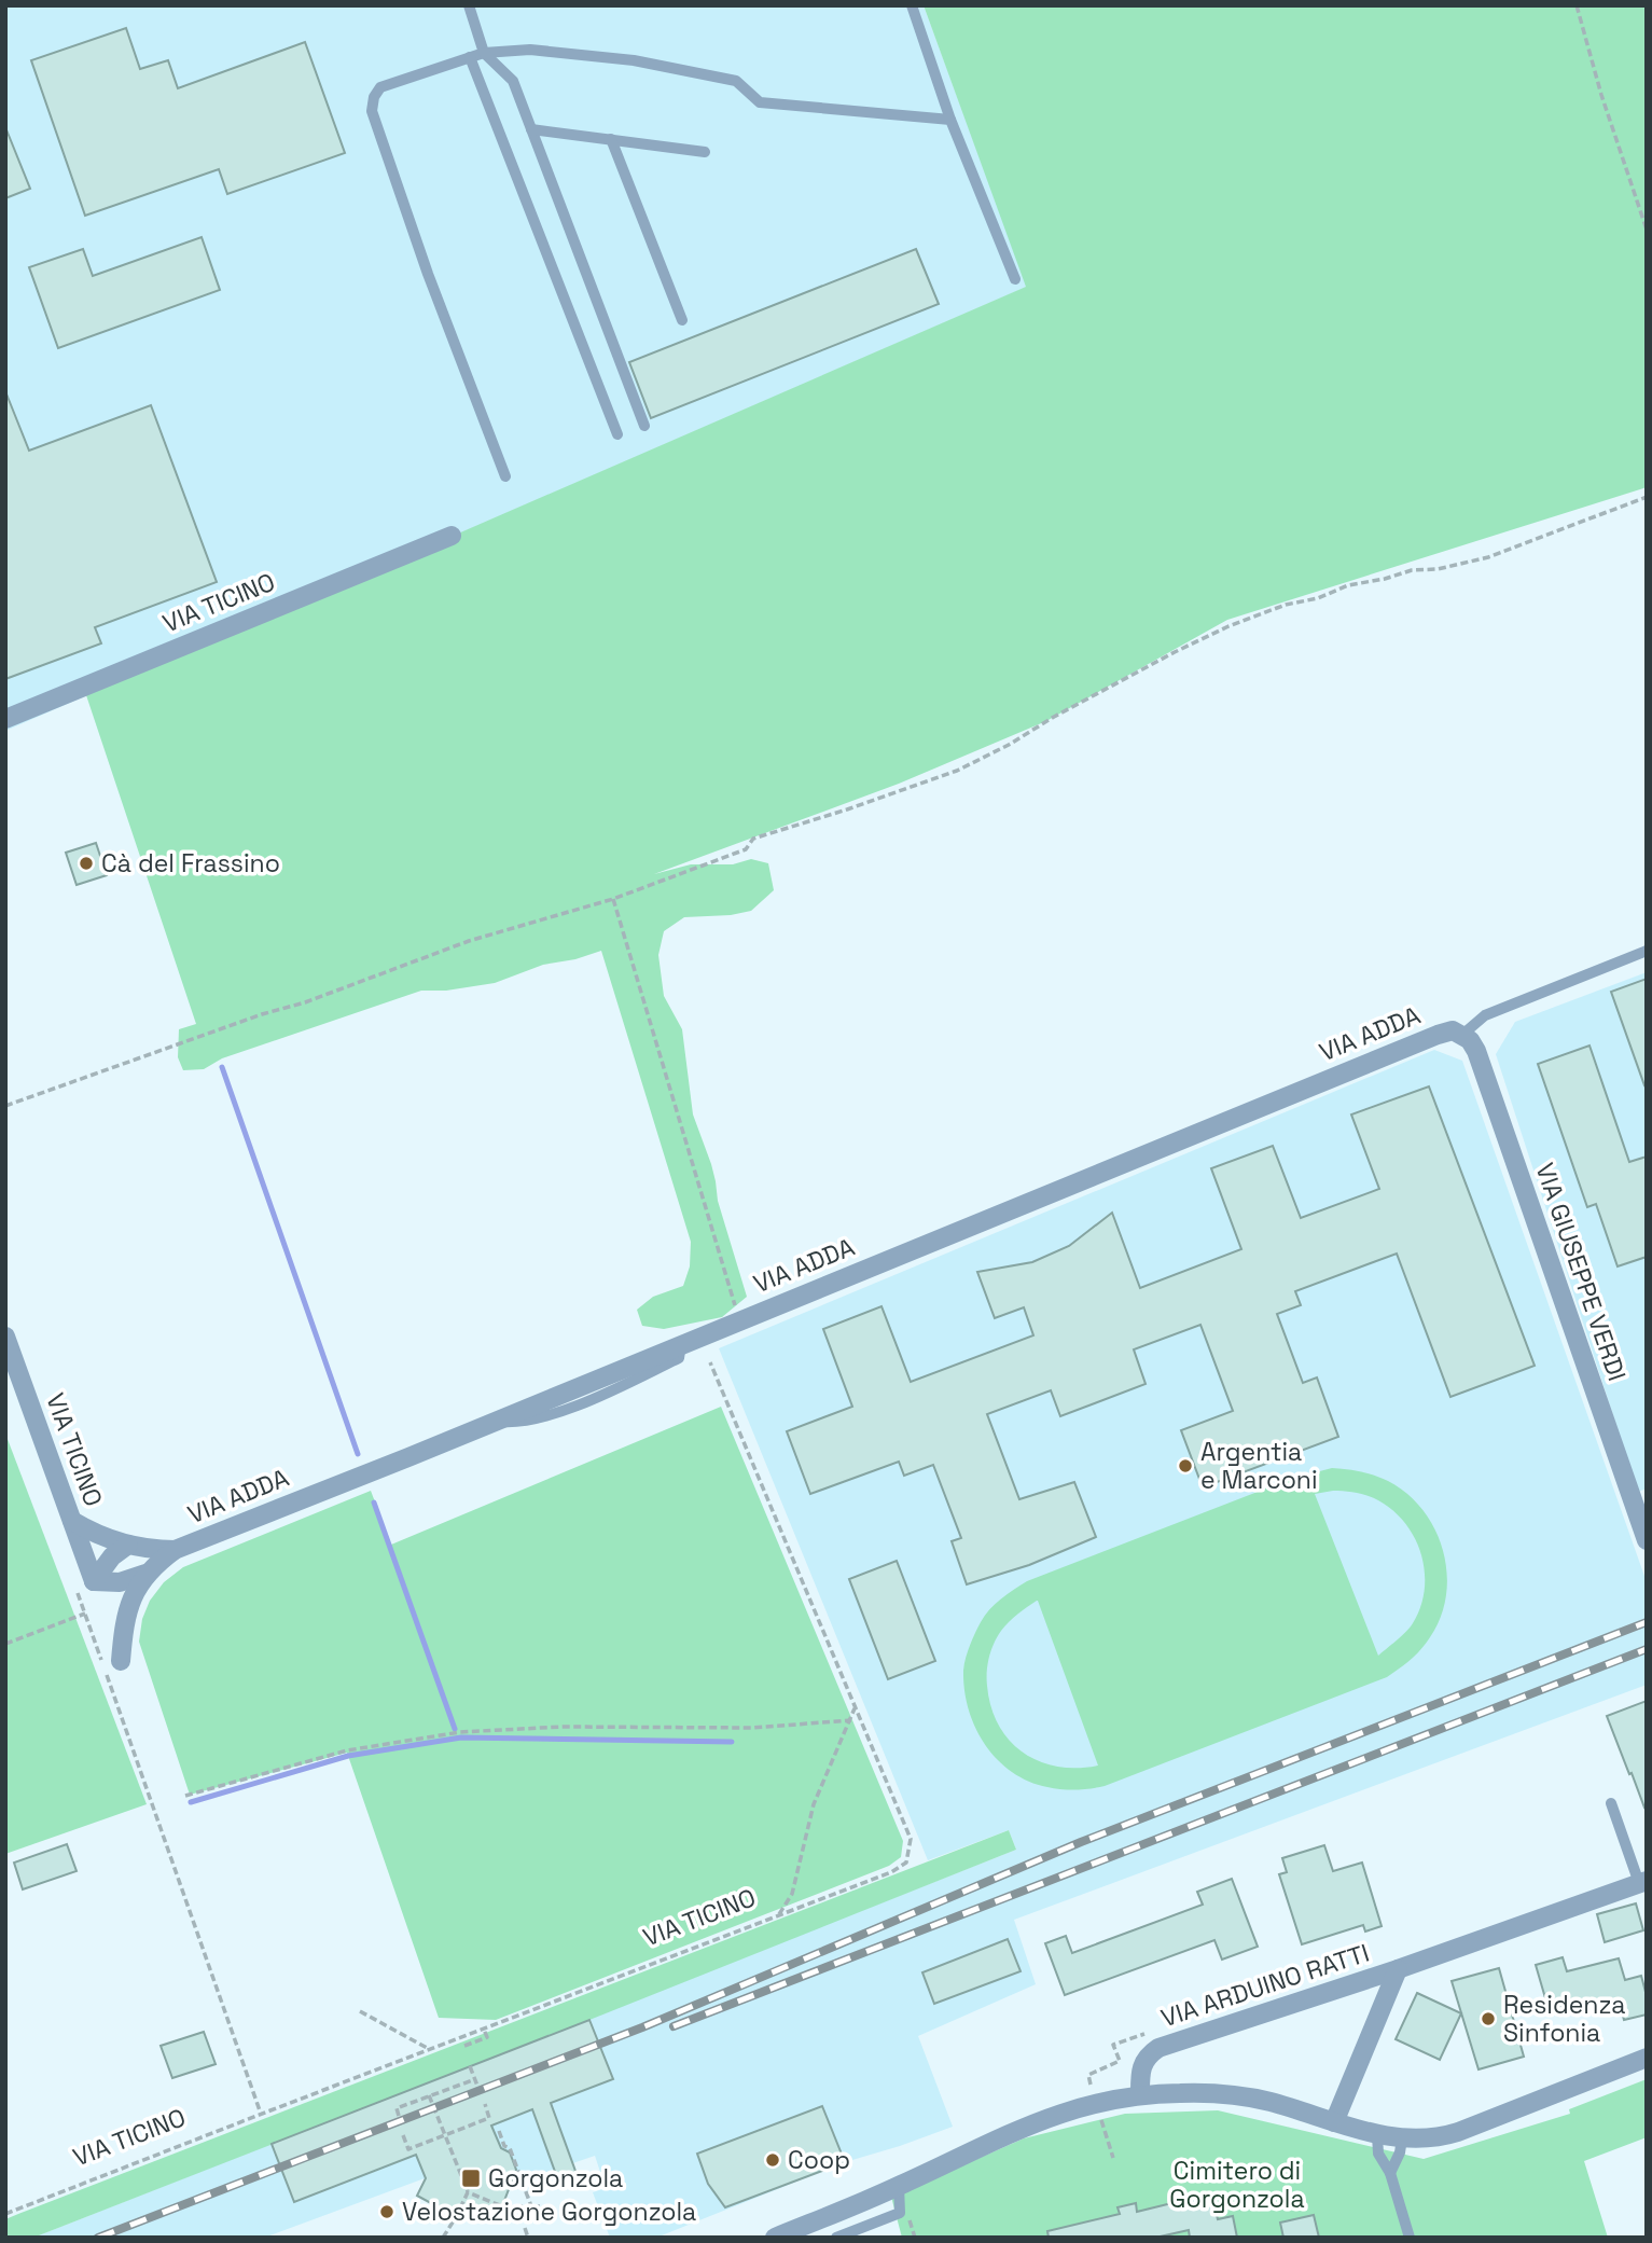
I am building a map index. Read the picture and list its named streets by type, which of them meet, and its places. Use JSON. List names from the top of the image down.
{
  "streets": {
    "street": [
      "VIA TICINO",
      "VIA ADDA",
      "VIA GIUSEPPE VERDI",
      "VIA ARDUINO RATTI"
    ]
  },
  "crossings": [
    ["VIA TICINO", "VIA ADDA"],
    ["VIA ADDA", "VIA GIUSEPPE VERDI"]
  ],
  "parks": ["Cimitero di Gorgonzola"],
  "places": {
    "other": [
      "Cà del Frassino",
      "Argentia e Marconi",
      "Residenza Sinfonia",
      "Coop",
      "Velostazione Gorgonzola"
    ],
    "transit": ["Gorgonzola"]
  }
}
